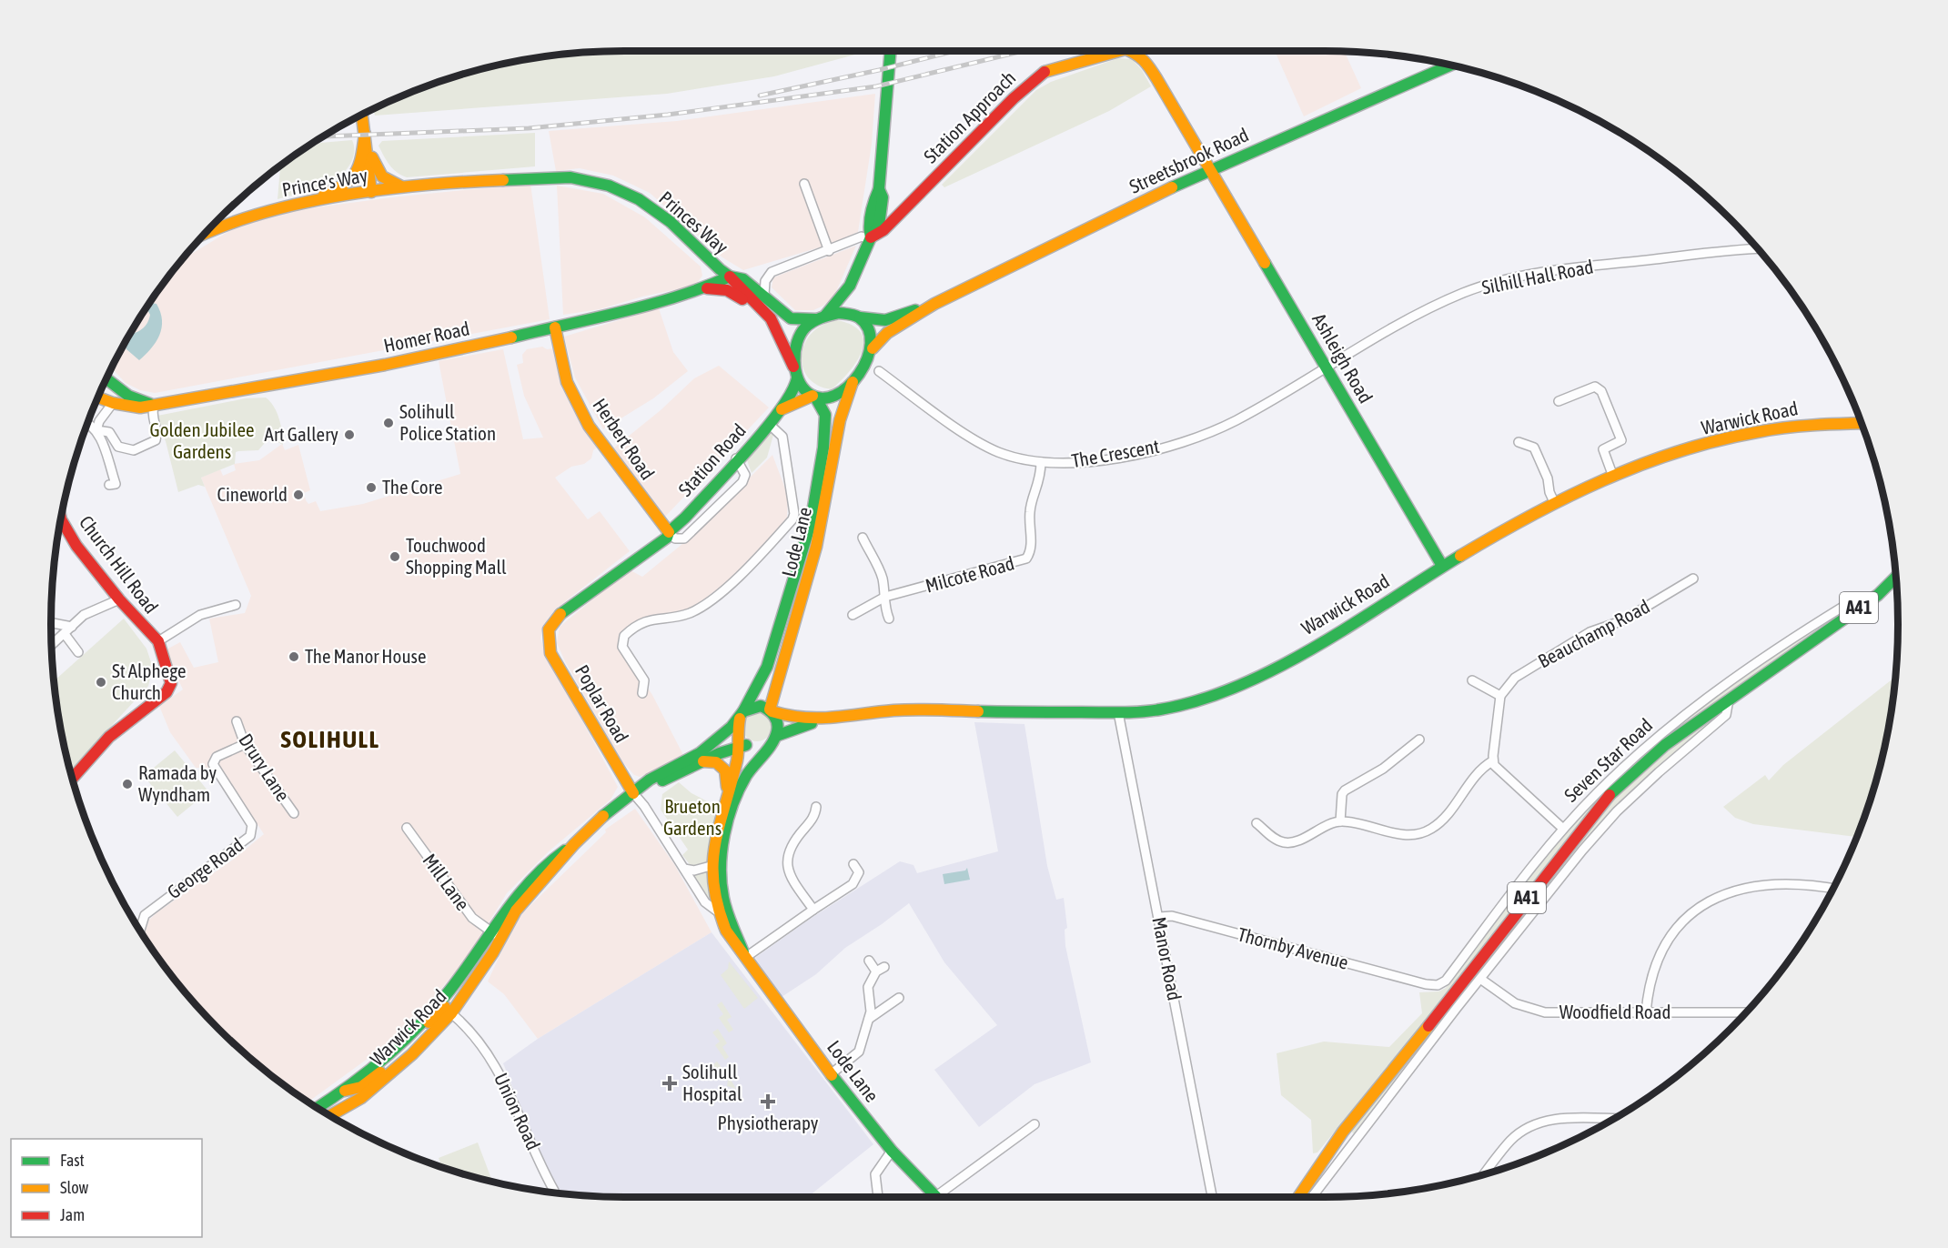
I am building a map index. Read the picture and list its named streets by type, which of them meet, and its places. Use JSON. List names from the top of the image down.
{
  "streets": {
    "main road": [
      "Station Approach",
      "Streetsbrook Road",
      "Prince's Way",
      "Princes Way",
      "Homer Road",
      "Ashleigh Road",
      "Warwick Road",
      "Herbert Road",
      "Station Road",
      "Lode Lane",
      "Church Hill Road",
      "A41",
      "Poplar Road",
      "Seven Star Road"
    ],
    "street": [
      "Silhill Hall Road",
      "The Crescent",
      "Milcote Road",
      "Beauchamp Road",
      "Drury Lane",
      "George Road",
      "Mill Lane",
      "Thornby Avenue",
      "Manor Road",
      "Woodfield Road",
      "Union Road"
    ]
  },
  "crossings": [
    ["Station Approach", "Streetsbrook Road"],
    ["Station Approach", "Ashleigh Road"],
    ["Streetsbrook Road", "Princes Way"],
    ["Streetsbrook Road", "Ashleigh Road"],
    ["Streetsbrook Road", "Station Road"],
    ["Streetsbrook Road", "Lode Lane"],
    ["Prince's Way", "Princes Way"],
    ["Princes Way", "Homer Road"],
    ["Princes Way", "Station Road"],
    ["Princes Way", "Lode Lane"],
    ["Silhill Hall Road", "Ashleigh Road"],
    ["Silhill Hall Road", "The Crescent"],
    ["Homer Road", "Herbert Road"],
    ["Ashleigh Road", "Warwick Road"],
    ["Ashleigh Road", "The Crescent"],
    ["Warwick Road", "Lode Lane"],
    ["Warwick Road", "Poplar Road"],
    ["Warwick Road", "Mill Lane"],
    ["Warwick Road", "Manor Road"],
    ["Warwick Road", "Union Road"],
    ["Herbert Road", "Station Road"],
    ["The Crescent", "Milcote Road"],
    ["Station Road", "Lode Lane"],
    ["Station Road", "Poplar Road"],
    ["Seven Star Road", "Thornby Avenue"],
    ["Seven Star Road", "Woodfield Road"],
    ["Drury Lane", "George Road"],
    ["Thornby Avenue", "Manor Road"]
  ],
  "districts": ["SOLIHULL"],
  "parks": ["Golden Jubilee Gardens", "Brueton Gardens"],
  "places": {
    "other": [
      "Solihull Police Station",
      "Art Gallery",
      "The Core",
      "Cineworld",
      "Touchwood Shopping Mall",
      "The Manor House",
      "St Alphege Church",
      "Ramada by Wyndham"
    ],
    "health": ["Solihull Hospital", "Physiotherapy"]
  },
  "legend": ["Fast", "Slow", "Jam"]
}
